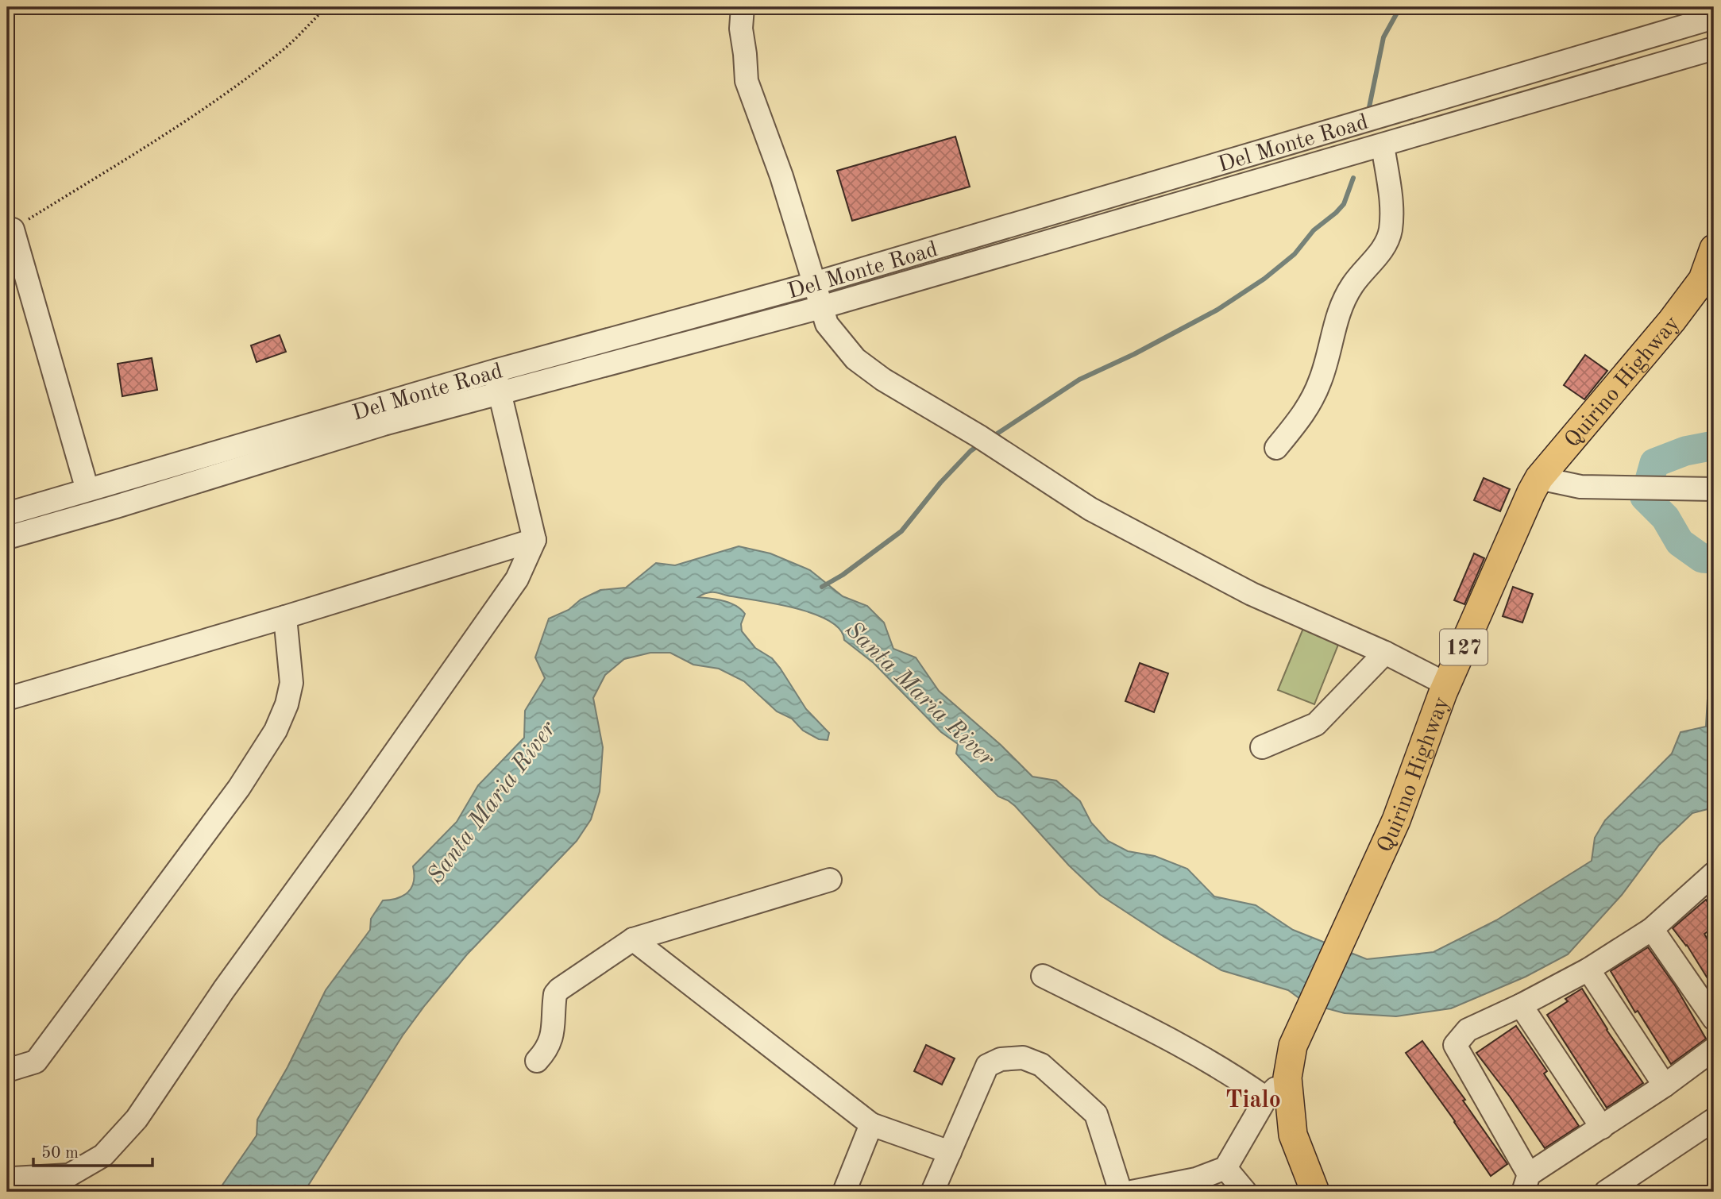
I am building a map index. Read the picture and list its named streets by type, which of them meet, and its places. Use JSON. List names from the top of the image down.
{
  "streets": {
    "main road": ["Quirino Highway", "127"],
    "street": ["Del Monte Road"]
  },
  "districts": ["Tialo"],
  "water": ["Santa Maria River"],
  "scale_bar": "50 m"
}
